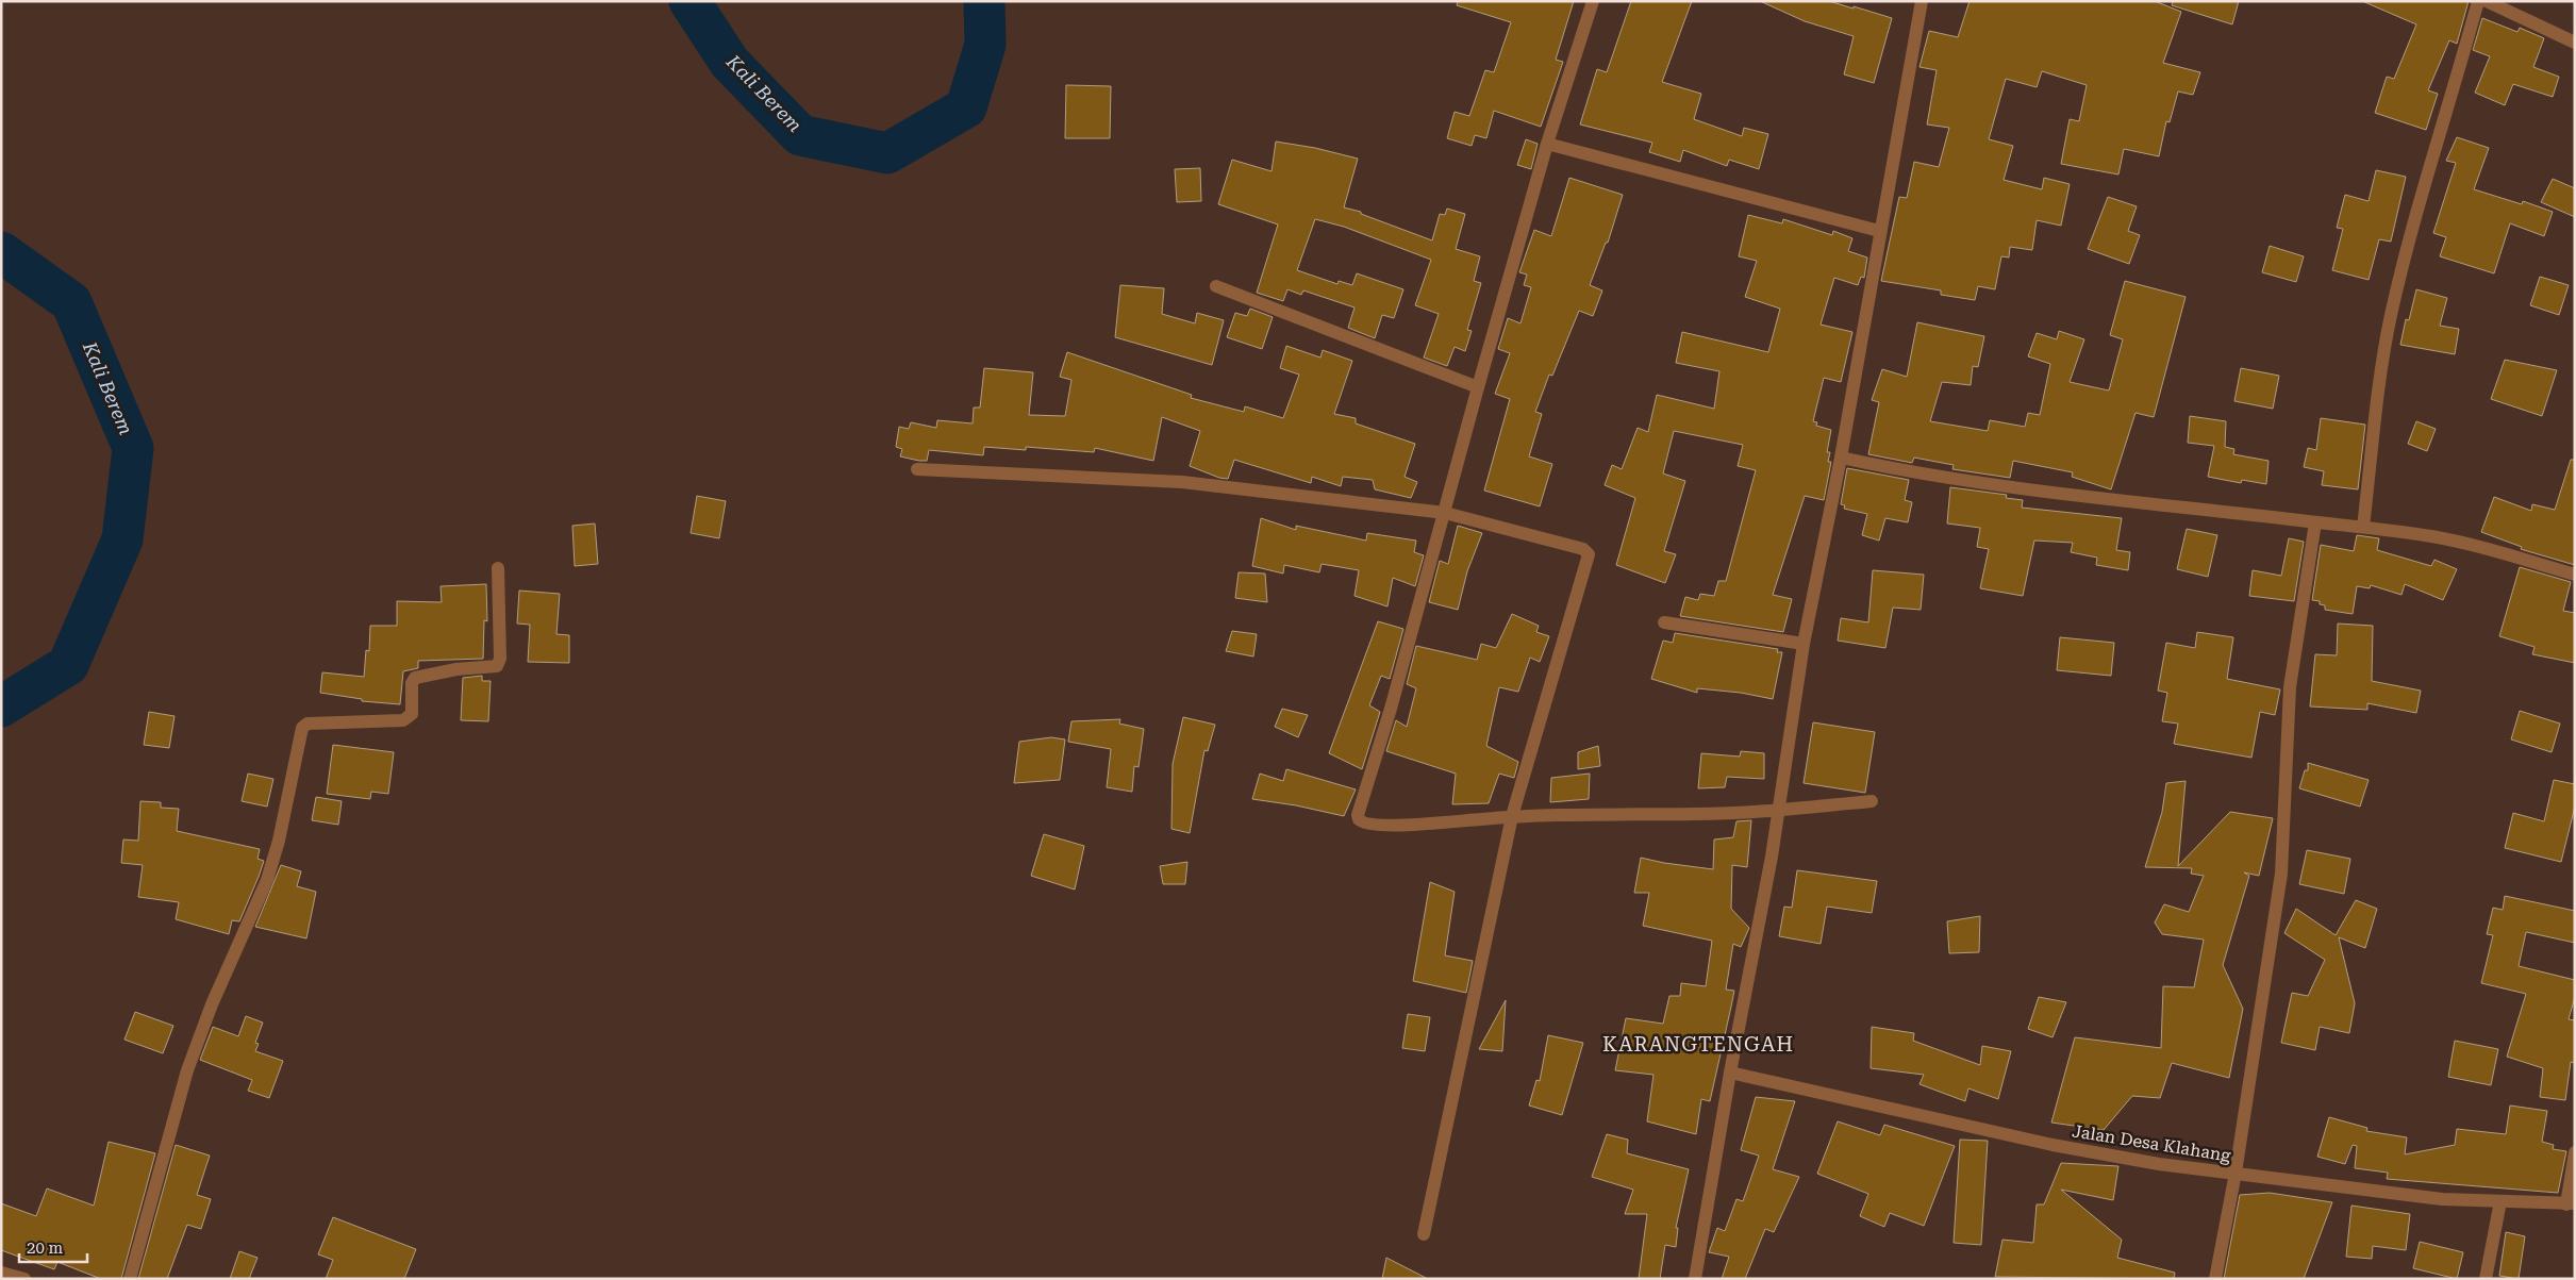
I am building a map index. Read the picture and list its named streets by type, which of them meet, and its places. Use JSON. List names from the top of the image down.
{
  "streets": {
    "street": ["Jalan Desa Klahang"]
  },
  "districts": ["KARANGTENGAH"],
  "water": ["Kali Berem"],
  "scale_bar": "20 m"
}
